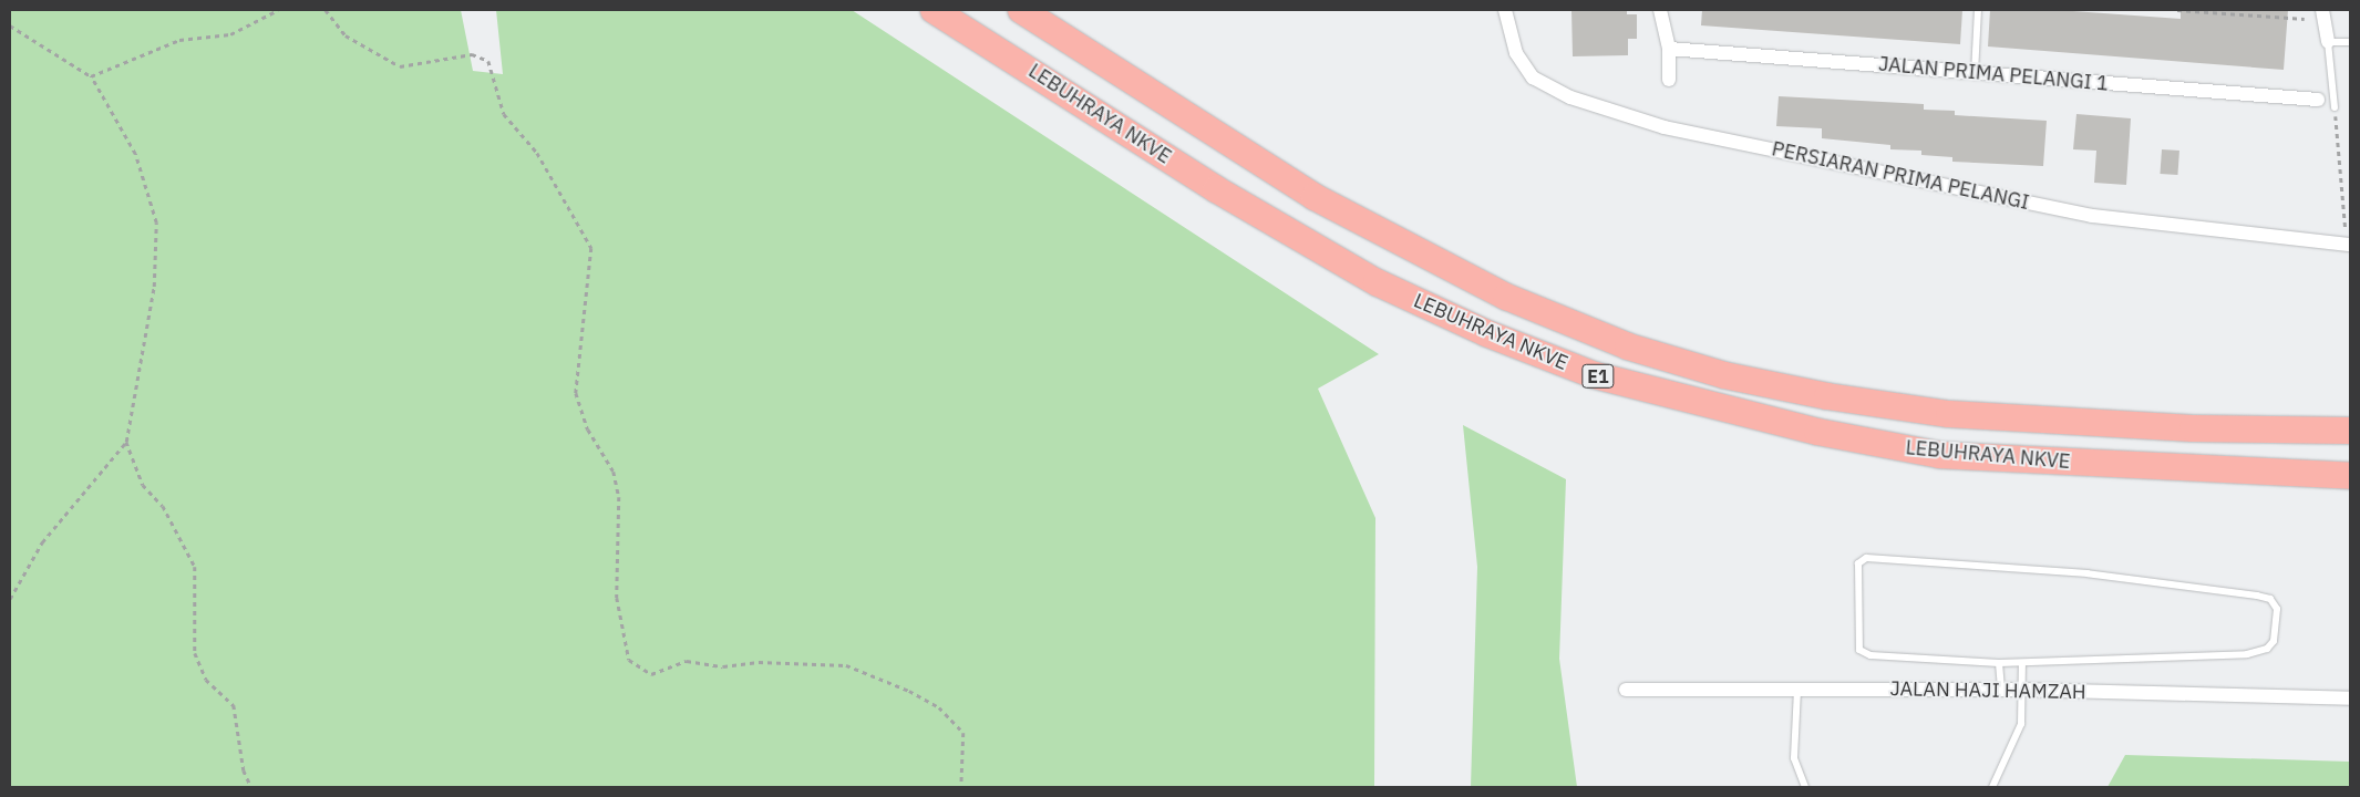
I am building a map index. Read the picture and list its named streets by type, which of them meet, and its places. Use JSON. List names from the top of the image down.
{
  "streets": {
    "highway": ["LEBUHRAYA NKVE", "E1"],
    "street": ["JALAN PRIMA PELANGI 1", "PERSIARAN PRIMA PELANGI", "JALAN HAJI HAMZAH"]
  }
}
